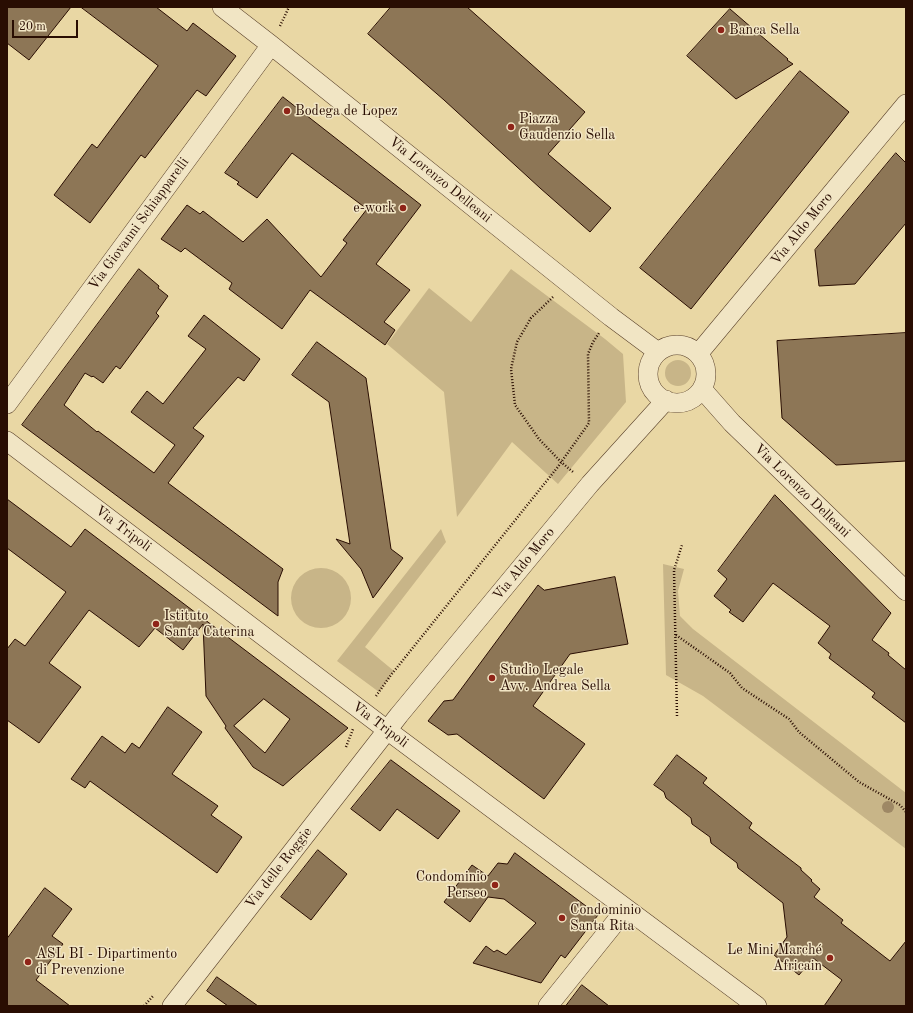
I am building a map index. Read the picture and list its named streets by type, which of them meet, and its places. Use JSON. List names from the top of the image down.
{
  "streets": {
    "street": [
      "Via Lorenzo Delleani",
      "Via Giovanni Schiapparelli",
      "Via Aldo Moro",
      "Via Tripoli",
      "Via delle Roggie"
    ]
  },
  "crossings": [
    ["Via Lorenzo Delleani", "Via Giovanni Schiapparelli"],
    ["Via Lorenzo Delleani", "Via Aldo Moro"],
    ["Via Aldo Moro", "Via Tripoli"],
    ["Via Aldo Moro", "Via delle Roggie"],
    ["Via Tripoli", "Via delle Roggie"]
  ],
  "places": [
    "Banca Sella",
    "Bodega de Lopez",
    "Piazza Gaudenzio Sella",
    "e-work",
    "Istituto Santa Caterina",
    "Studio Legale Avv. Andrea Sella",
    "Condominio Perseo",
    "Condominio Santa Rita",
    "Le Mini Marché Africain",
    "ASL BI - Dipartimento di Prevenzione"
  ],
  "scale_bar": "20 m"
}
